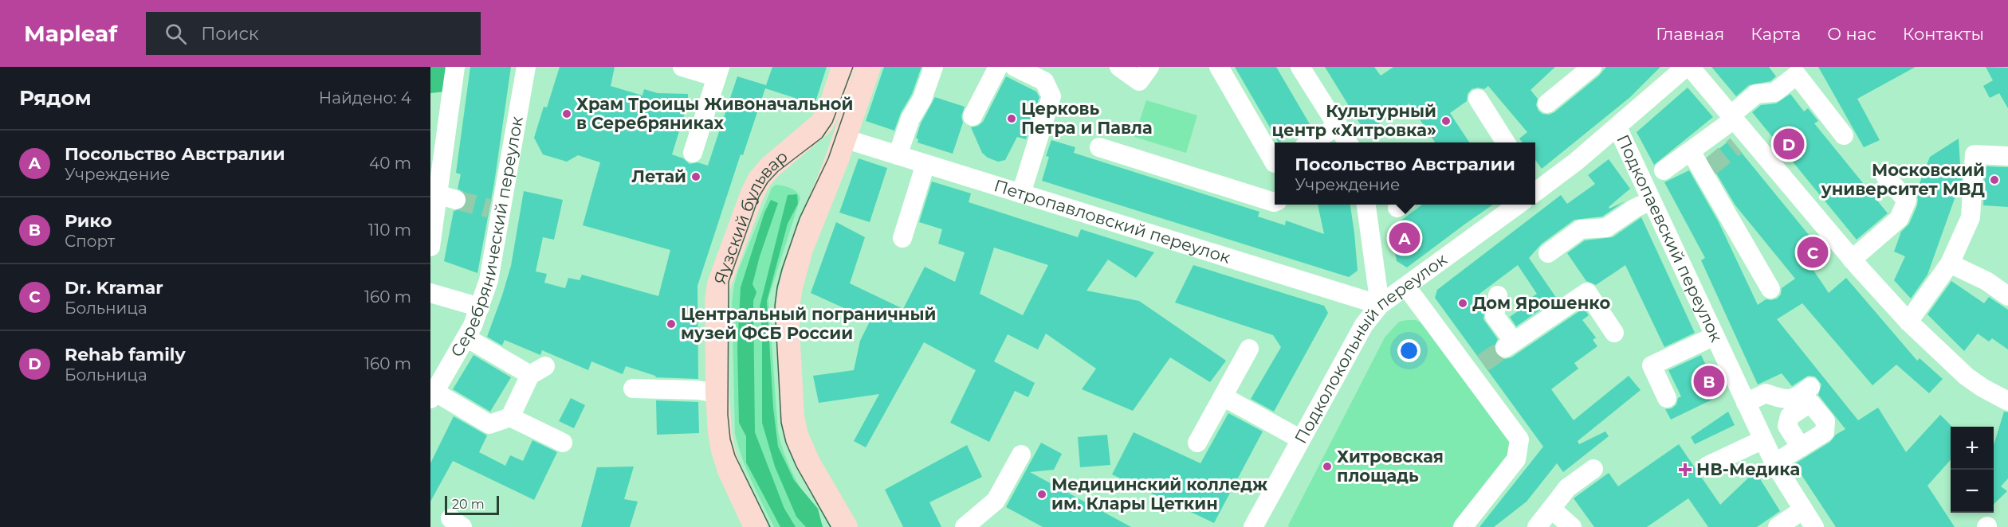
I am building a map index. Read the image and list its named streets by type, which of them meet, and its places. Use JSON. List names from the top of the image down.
{
  "streets": {
    "main road": ["Яузский бульвар"],
    "street": [
      "Петропавловский переулок",
      "Серебрянический переулок",
      "Подкопаевский переулок",
      "Подколокольный переулок"
    ]
  },
  "crossings": [
    ["Петропавловский переулок", "Подколокольный переулок"]
  ],
  "places": {
    "other": [
      "Храм Троицы Живоначальной в Серебряниках",
      "Церковь Петра и Павла",
      "Культурный центр «Хитровка»",
      "Летай",
      "Московский университет МВД",
      "Дом Ярошенко",
      "Центральный пограничный музей ФСБ России",
      "Хитровская площадь",
      "Медицинский колледж им. Клары Цеткин"
    ],
    "health": ["НВ-Медика"]
  },
  "scale_bar": "20 m",
  "page": {
    "header": "Mapleaf",
    "search": "Поиск",
    "nav": [
      "Главная",
      "Карта",
      "О нас",
      "Контакты"
    ],
    "heading": ["Рядом", "Найдено: 4"],
    "pins": [
      "D",
      "A",
      "C",
      "B"
    ],
    "list": [
      {
        "mark": "A",
        "name": "Посольство Австралии",
        "note": "Учреждение",
        "value": "40 m"
      },
      {
        "mark": "B",
        "name": "Рико",
        "note": "Спорт",
        "value": "110 m"
      },
      {
        "mark": "C",
        "name": "Dr. Kramar",
        "note": "Больница",
        "value": "160 m"
      },
      {
        "mark": "D",
        "name": "Rehab family",
        "note": "Больница",
        "value": "160 m"
      }
    ],
    "popup": ["Посольство Австралии", "Учреждение"],
    "map_buttons": ["+", "−"],
    "scale": "20 m"
  }
}
